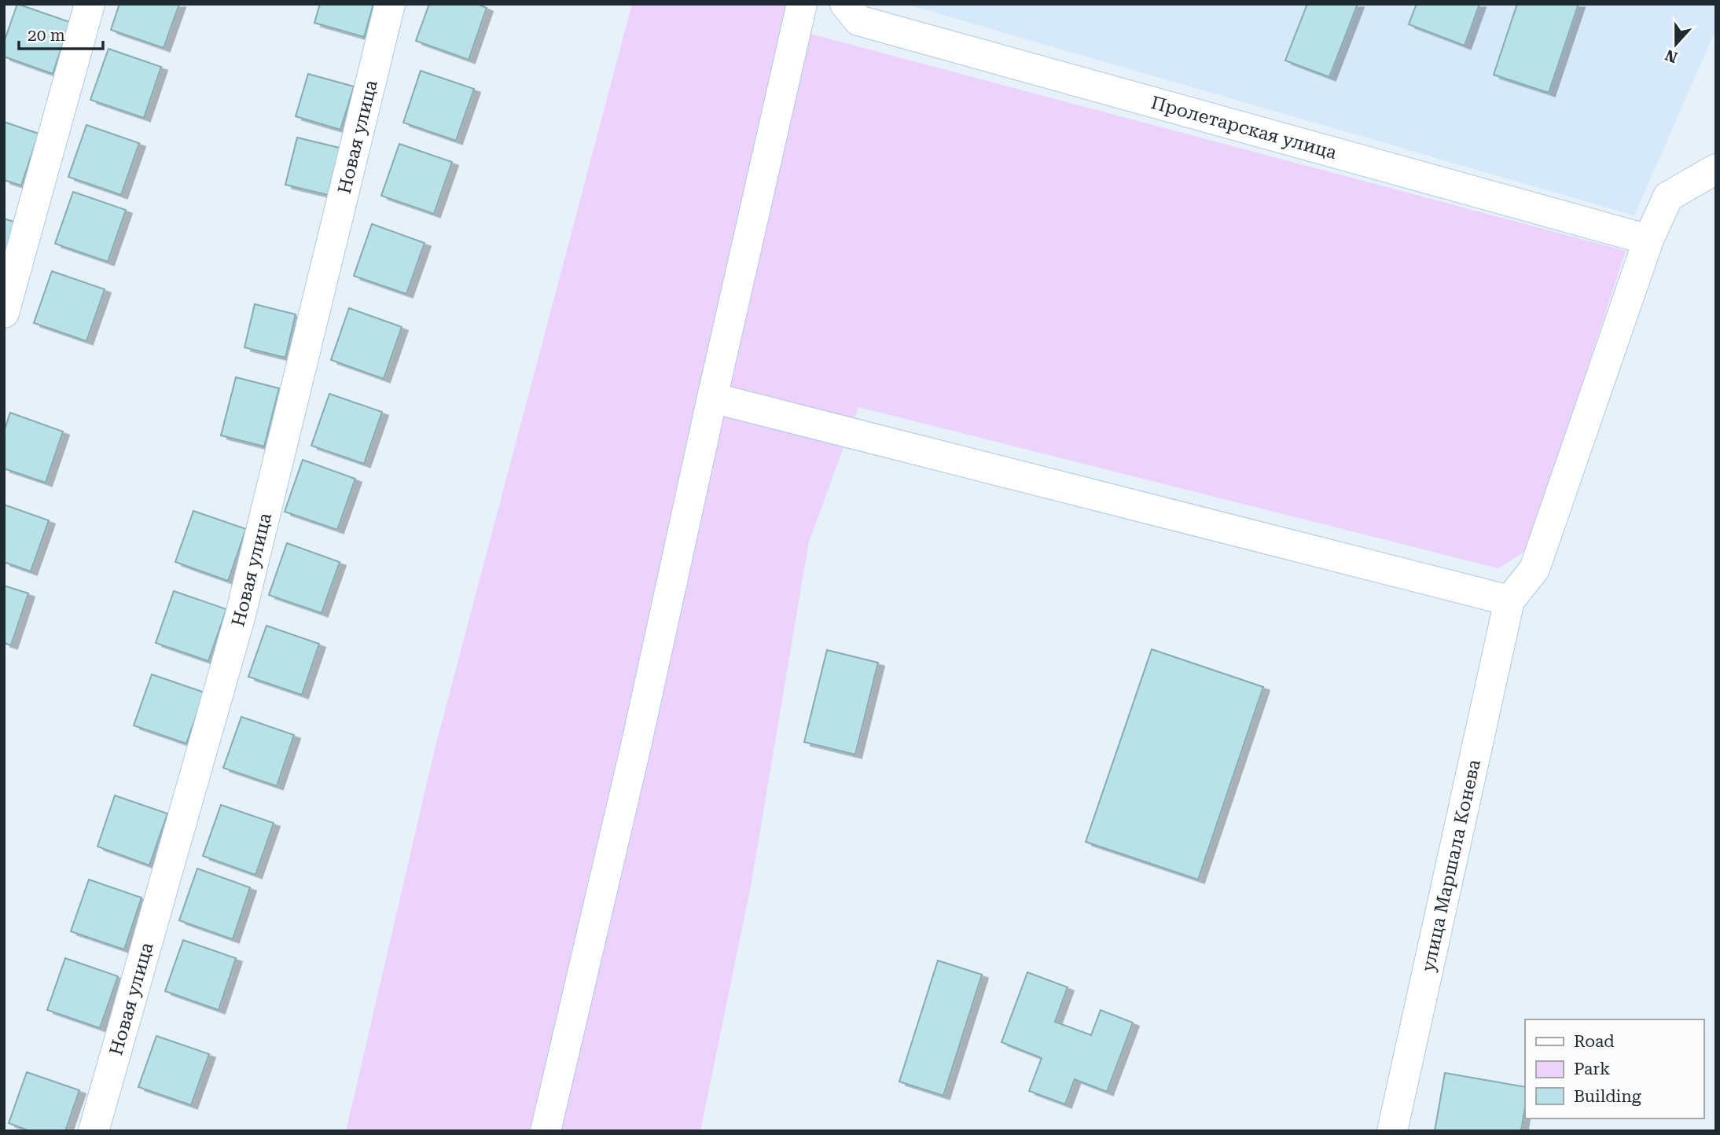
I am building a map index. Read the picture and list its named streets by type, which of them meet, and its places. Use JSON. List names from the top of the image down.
{
  "streets": {
    "street": ["Пролетарская улица", "Новая улица", "улица Маршала Конева"]
  },
  "legend": ["Road", "Park", "Building"],
  "scale_bar": "20 m",
  "north": "bottom"
}
